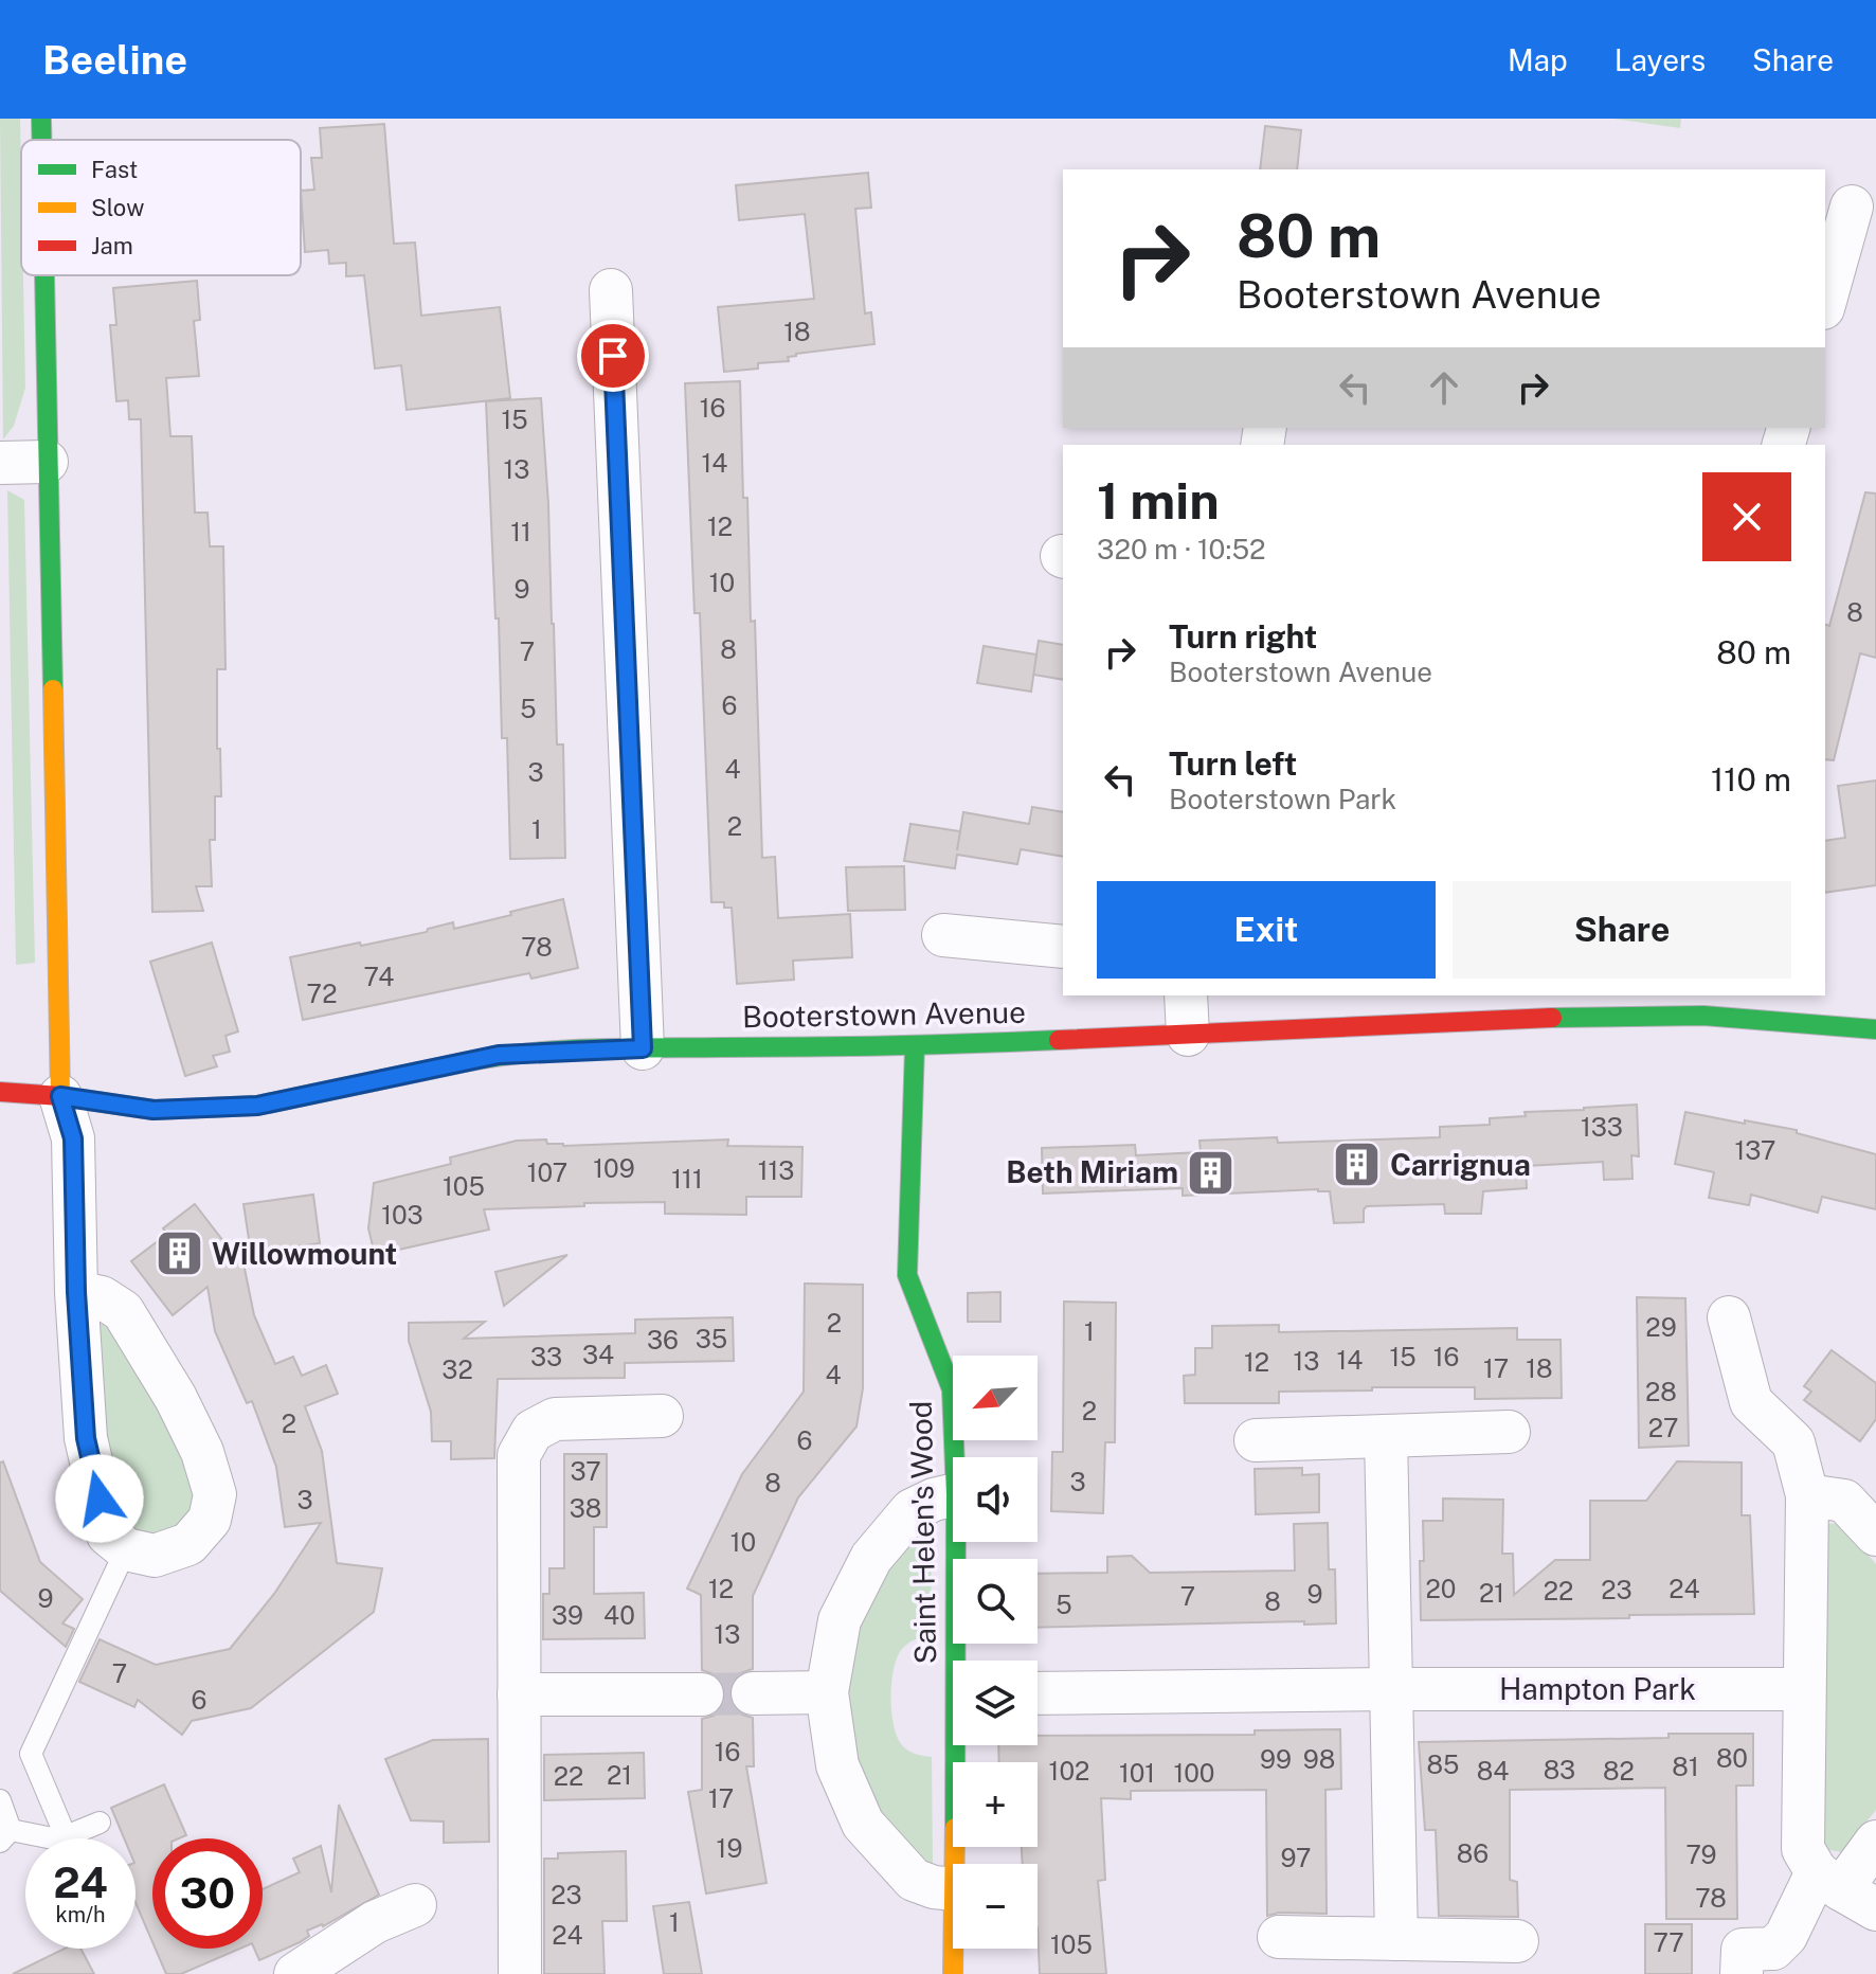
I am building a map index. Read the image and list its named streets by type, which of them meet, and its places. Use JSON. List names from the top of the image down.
{
  "streets": {
    "street": ["Booterstown Avenue", "Saint Helen's Wood", "Hampton Park"]
  },
  "crossings": [
    ["Booterstown Avenue", "Saint Helen's Wood"]
  ],
  "places": {
    "building": ["Carrignua", "Beth Miriam", "Willowmount"]
  },
  "house_numbers": [
    "18",
    "16",
    "15",
    "14",
    "13",
    "12",
    "11",
    "10",
    "9",
    "8",
    "8",
    "7",
    "6",
    "5",
    "4",
    "3",
    "2",
    "1",
    "78",
    "74",
    "72",
    "133",
    "137",
    "109",
    "113",
    "107",
    "111",
    "105",
    "103",
    "2",
    "29",
    "1",
    "35",
    "36",
    "34",
    "33",
    "15",
    "16",
    "14",
    "13",
    "12",
    "17",
    "18",
    "32",
    "4",
    "28",
    "2",
    "2",
    "27",
    "6",
    "37",
    "3",
    "8",
    "3",
    "38",
    "10",
    "12",
    "20",
    "24",
    "23",
    "22",
    "21",
    "9",
    "7",
    "9",
    "8",
    "5",
    "39",
    "40",
    "13",
    "7",
    "6",
    "16",
    "80",
    "99",
    "98",
    "85",
    "81",
    "83",
    "102",
    "84",
    "82",
    "101",
    "100",
    "21",
    "22",
    "17",
    "19",
    "86",
    "79",
    "97",
    "23",
    "78",
    "1",
    "24",
    "77",
    "105"
  ],
  "legend": ["Fast", "Slow", "Jam"],
  "north": "bottom left",
  "page": {
    "header": "Beeline",
    "nav": ["Map", "Layers", "Share"],
    "turn": ["80 m", "Booterstown Avenue"],
    "heading": ["1 min", "320 m · 10:52"],
    "list": [
      {
        "name": "Turn right",
        "note": "Booterstown Avenue",
        "value": "80 m"
      },
      {
        "name": "Turn left",
        "note": "Booterstown Park",
        "value": "110 m"
      }
    ],
    "buttons": ["Exit", "Share"],
    "map_buttons": ["+", "−"],
    "speed": "24 km/h",
    "limit": "30"
  }
}
